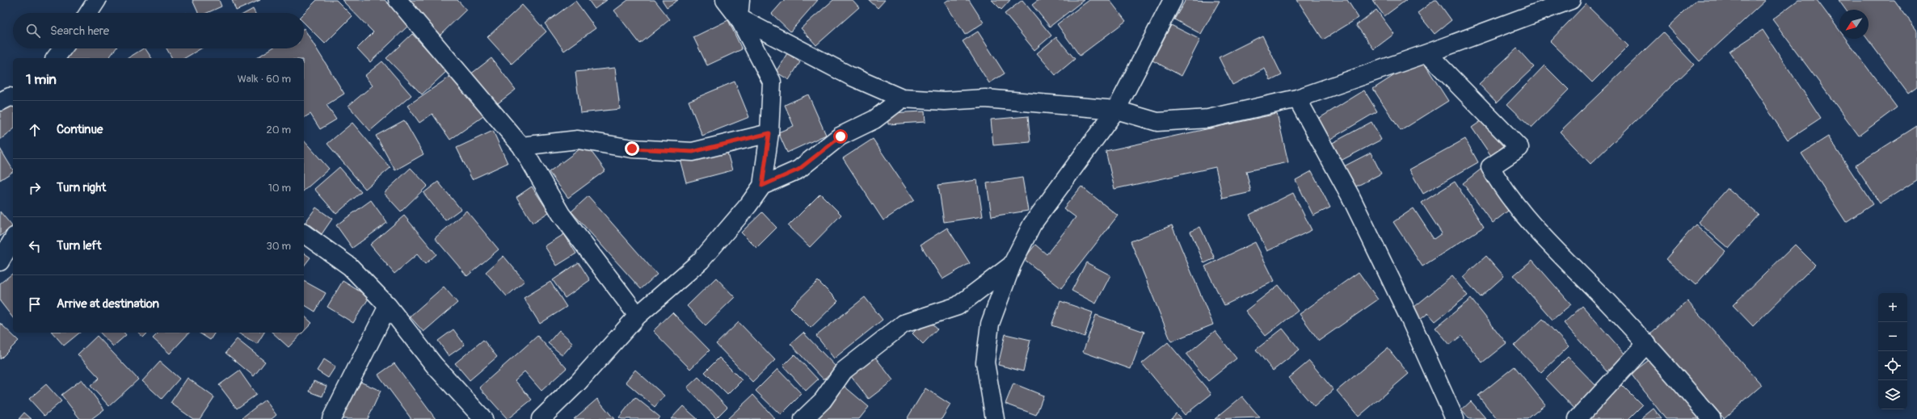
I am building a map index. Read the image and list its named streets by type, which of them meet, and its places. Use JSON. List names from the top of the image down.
{
  "north": "bottom left",
  "page": {
    "search": "Search here",
    "heading": ["1 min", "Walk · 60 m"],
    "list": [
      ["Continue", "20 m"],
      ["Turn right", "10 m"],
      ["Turn left", "30 m"],
      "Arrive at destination"
    ],
    "map_buttons": ["+", "−"]
  }
}
